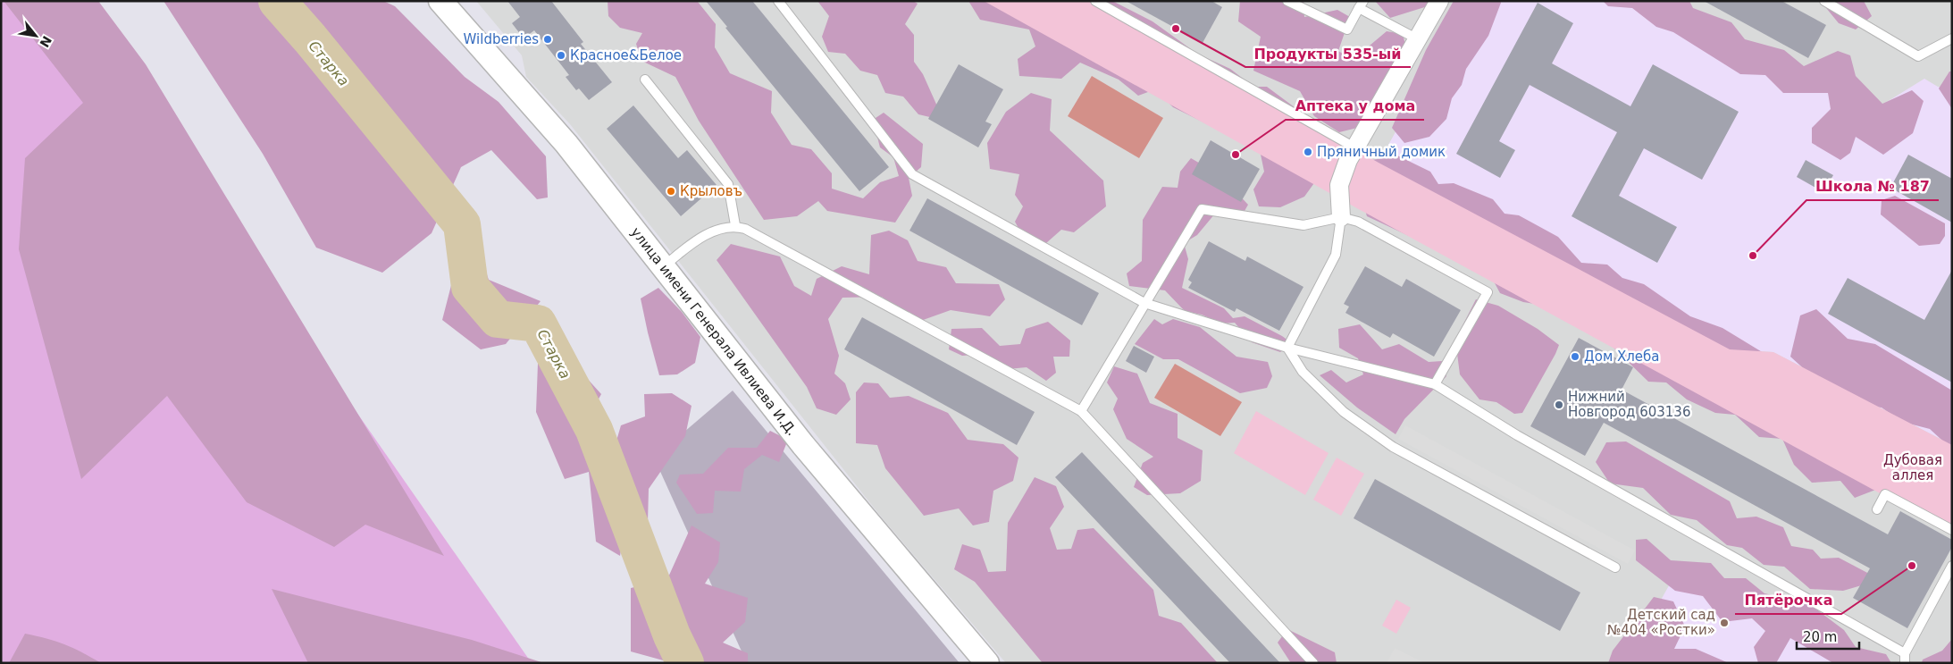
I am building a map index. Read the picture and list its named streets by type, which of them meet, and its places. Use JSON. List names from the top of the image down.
{
  "streets": {
    "street": ["улица имени Генерала Ивлиева И.Д."]
  },
  "water": ["Старка"],
  "parks": ["Дубовая аллея"],
  "places": [
    "Продукты 535-ый",
    "Wildberries",
    "Красное&Белое",
    "Пряничный домик",
    "Аптека у дома",
    "Крыловъ",
    "Школа № 187",
    "Дом Хлеба",
    "Нижний Новгород 603136",
    "Пятёрочка",
    "Детский сад №404 «Ростки»"
  ],
  "scale_bar": "20 m",
  "north": "bottom right"
}
